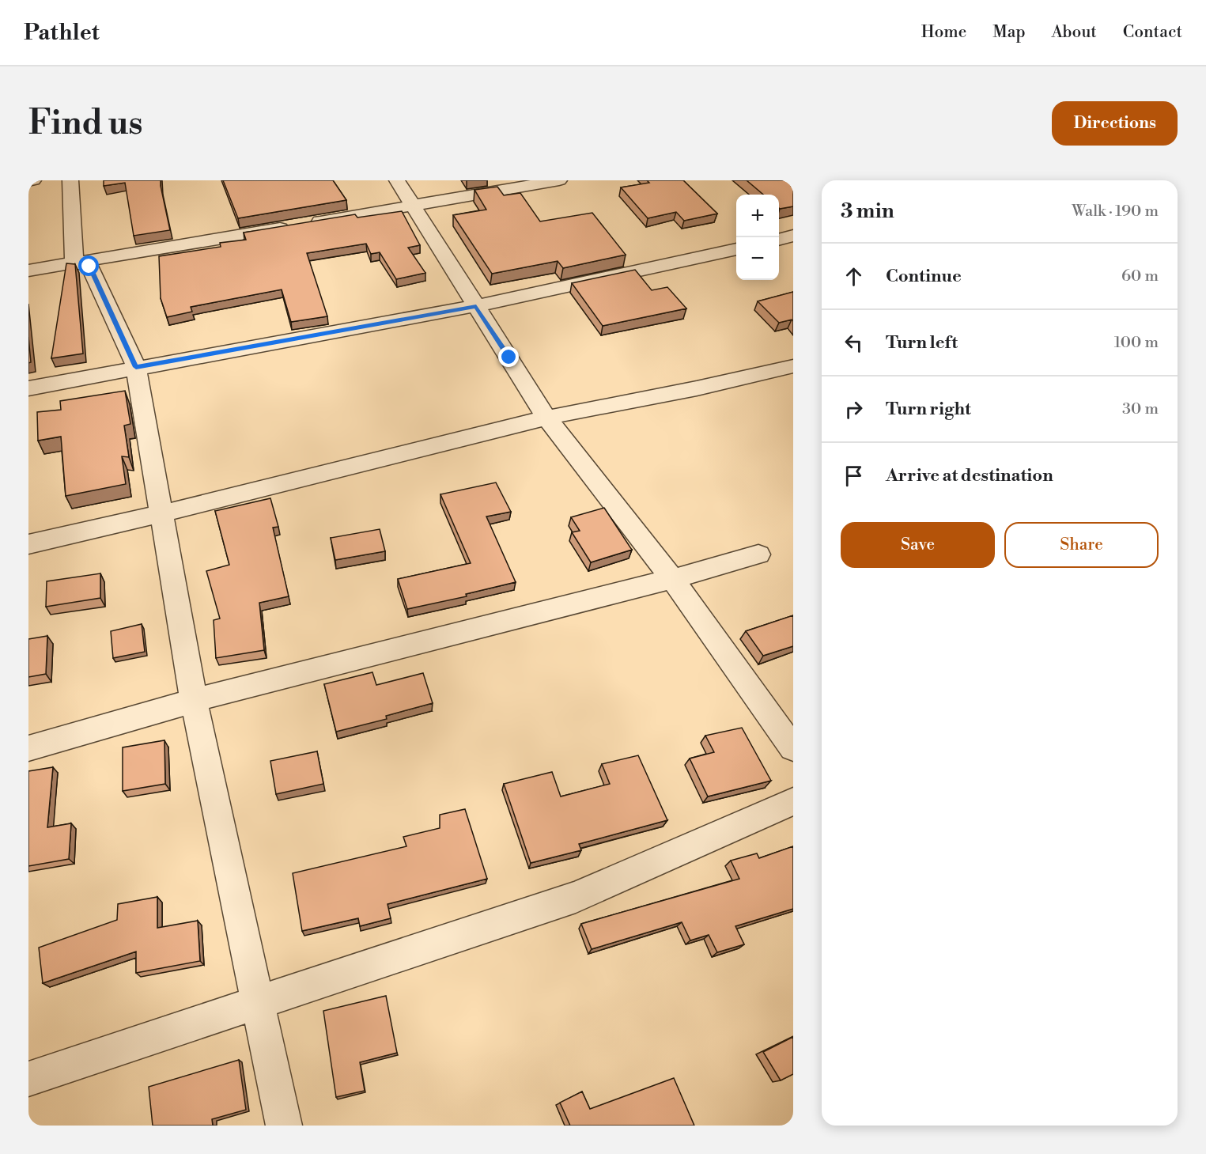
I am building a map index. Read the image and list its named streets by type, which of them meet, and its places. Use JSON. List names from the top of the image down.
{
  "page": {
    "header": "Pathlet",
    "nav": [
      "Home",
      "Map",
      "About",
      "Contact"
    ],
    "buttons": [
      "Directions",
      ["Save", "Share"]
    ],
    "title": "Find us",
    "heading": ["3 min", "Walk · 190 m"],
    "map_buttons": ["+", "−"],
    "list": [
      ["Continue", "60 m"],
      ["Turn left", "100 m"],
      ["Turn right", "30 m"],
      "Arrive at destination"
    ]
  }
}
